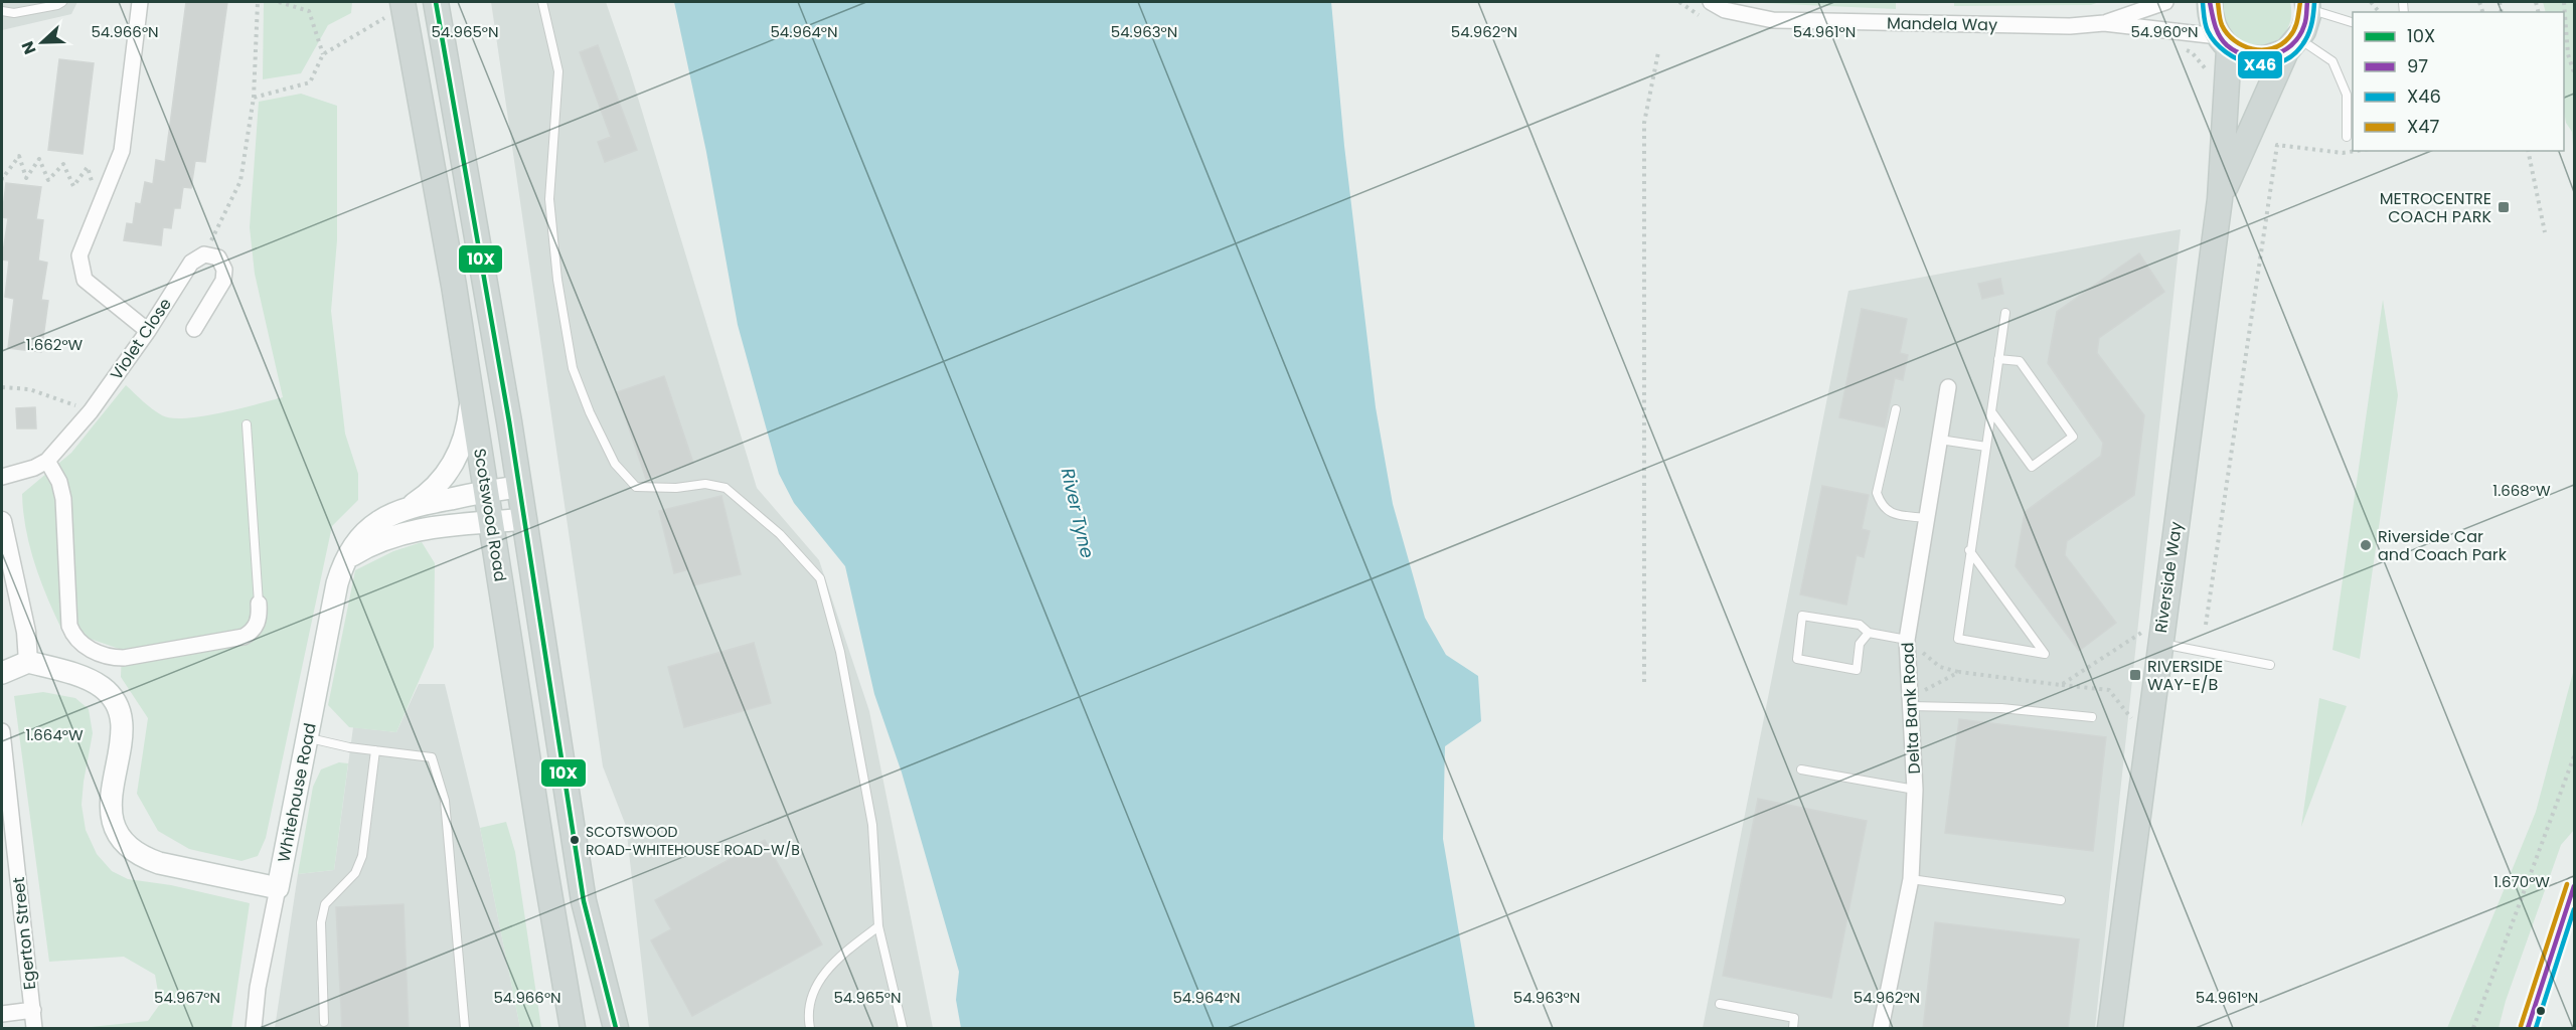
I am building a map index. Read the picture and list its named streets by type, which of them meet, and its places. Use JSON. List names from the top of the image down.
{
  "streets": {
    "main road": ["Scotswood Road", "Riverside Way", "Whitehouse Road"],
    "street": [
      "Mandela Way",
      "Violet Close",
      "Delta Bank Road",
      "Egerton Street"
    ]
  },
  "crossings": [
    ["Scotswood Road", "Whitehouse Road"]
  ],
  "water": ["River Tyne"],
  "places": {
    "transit": ["METROCENTRE COACH PARK", "RIVERSIDE WAY-E/B"],
    "other": ["Riverside Car and Coach Park", "SCOTSWOOD ROAD-WHITEHOUSE ROAD-W/B"]
  },
  "lines": [
    "transit line 10X",
    "transit line 97",
    "transit line X47",
    "transit line X46"
  ],
  "legend": [
    "10X",
    "97",
    "X46",
    "X47"
  ],
  "north": "left",
  "coordinates": [
    "54.966°N",
    "54.965°N",
    "54.964°N",
    "54.963°N",
    "54.962°N",
    "54.961°N",
    "54.960°N",
    "1.662°W",
    "1.668°W",
    "1.664°W",
    "1.670°W",
    "54.967°N"
  ]
}
